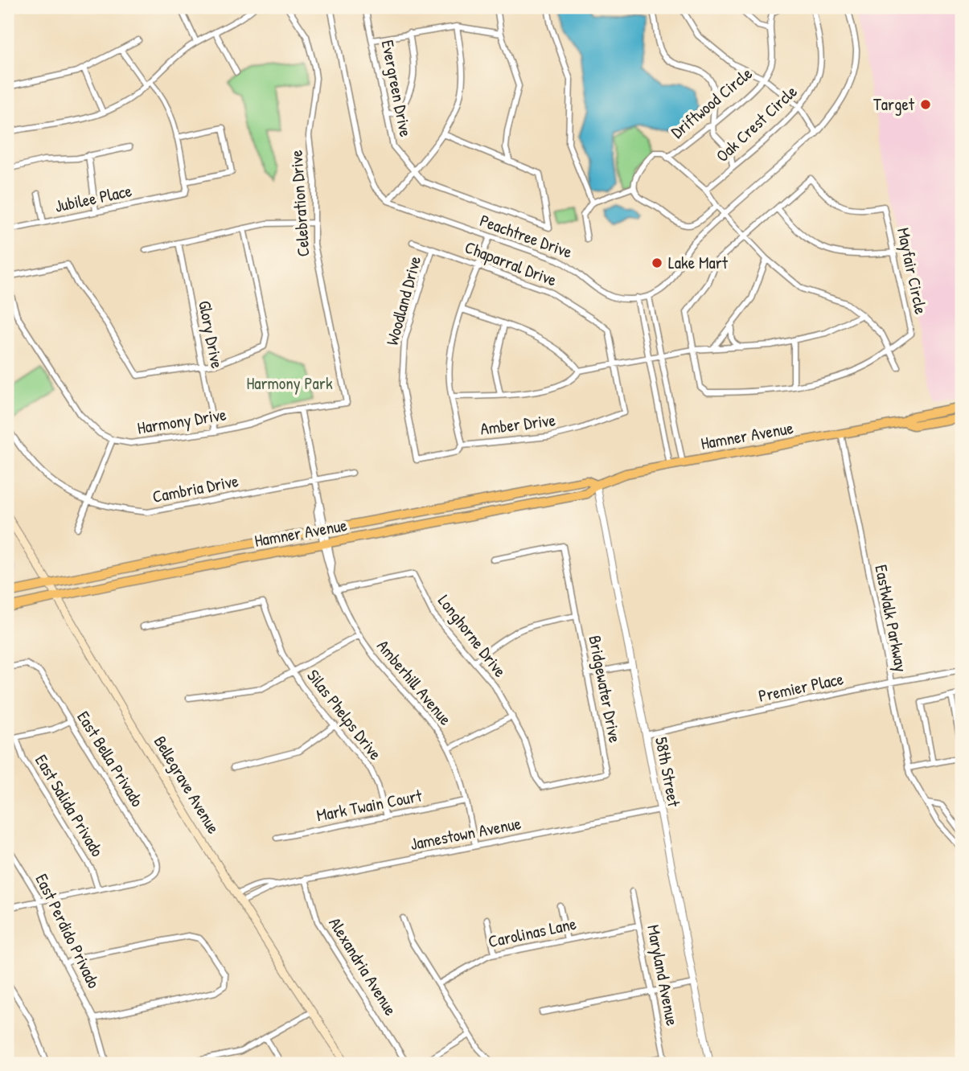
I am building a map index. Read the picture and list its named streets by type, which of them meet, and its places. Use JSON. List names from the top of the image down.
{
  "streets": {
    "main road": ["Hamner Avenue", "Bellegrave Avenue"],
    "street": [
      "Evergreen Drive",
      "Driftwood Circle",
      "Oak Crest Circle",
      "Jubilee Place",
      "Celebration Drive",
      "Peachtree Drive",
      "Chaparral Drive",
      "Mayfair Circle",
      "Woodland Drive",
      "Glory Drive",
      "Harmony Drive",
      "Amber Drive",
      "Cambria Drive",
      "EastWalk Parkway",
      "Longhorne Drive",
      "Amberhill Avenue",
      "Premier Place",
      "Bridgewater Drive",
      "Silas Phelps Drive",
      "East Bella Privado",
      "58th Street",
      "East Salida Privado",
      "Mark Twain Court",
      "Jamestown Avenue",
      "East Perdido Privado",
      "Carolinas Lane",
      "Alexandria Avenue",
      "Maryland Avenue"
    ]
  },
  "crossings": [
    ["Celebration Drive", "Harmony Drive"],
    ["Chaparral Drive", "Woodland Drive"],
    ["Chaparral Drive", "Amber Drive"],
    ["Woodland Drive", "Amber Drive"],
    ["Glory Drive", "Harmony Drive"],
    ["Harmony Drive", "Amberhill Avenue"],
    ["Hamner Avenue", "EastWalk Parkway"],
    ["Hamner Avenue", "Amberhill Avenue"],
    ["Hamner Avenue", "58th Street"],
    ["Hamner Avenue", "Bellegrave Avenue"],
    ["Cambria Drive", "Amberhill Avenue"],
    ["EastWalk Parkway", "Premier Place"],
    ["Longhorne Drive", "Amberhill Avenue"],
    ["Longhorne Drive", "Bridgewater Drive"],
    ["Amberhill Avenue", "Mark Twain Court"],
    ["Amberhill Avenue", "Jamestown Avenue"],
    ["Premier Place", "58th Street"],
    ["Silas Phelps Drive", "Mark Twain Court"],
    ["East Bella Privado", "East Salida Privado"],
    ["58th Street", "Jamestown Avenue"],
    ["Bellegrave Avenue", "Jamestown Avenue"],
    ["Jamestown Avenue", "Alexandria Avenue"],
    ["Carolinas Lane", "Maryland Avenue"]
  ],
  "parks": ["Harmony Park"],
  "places": ["Target", "Lake Mart"]
}
